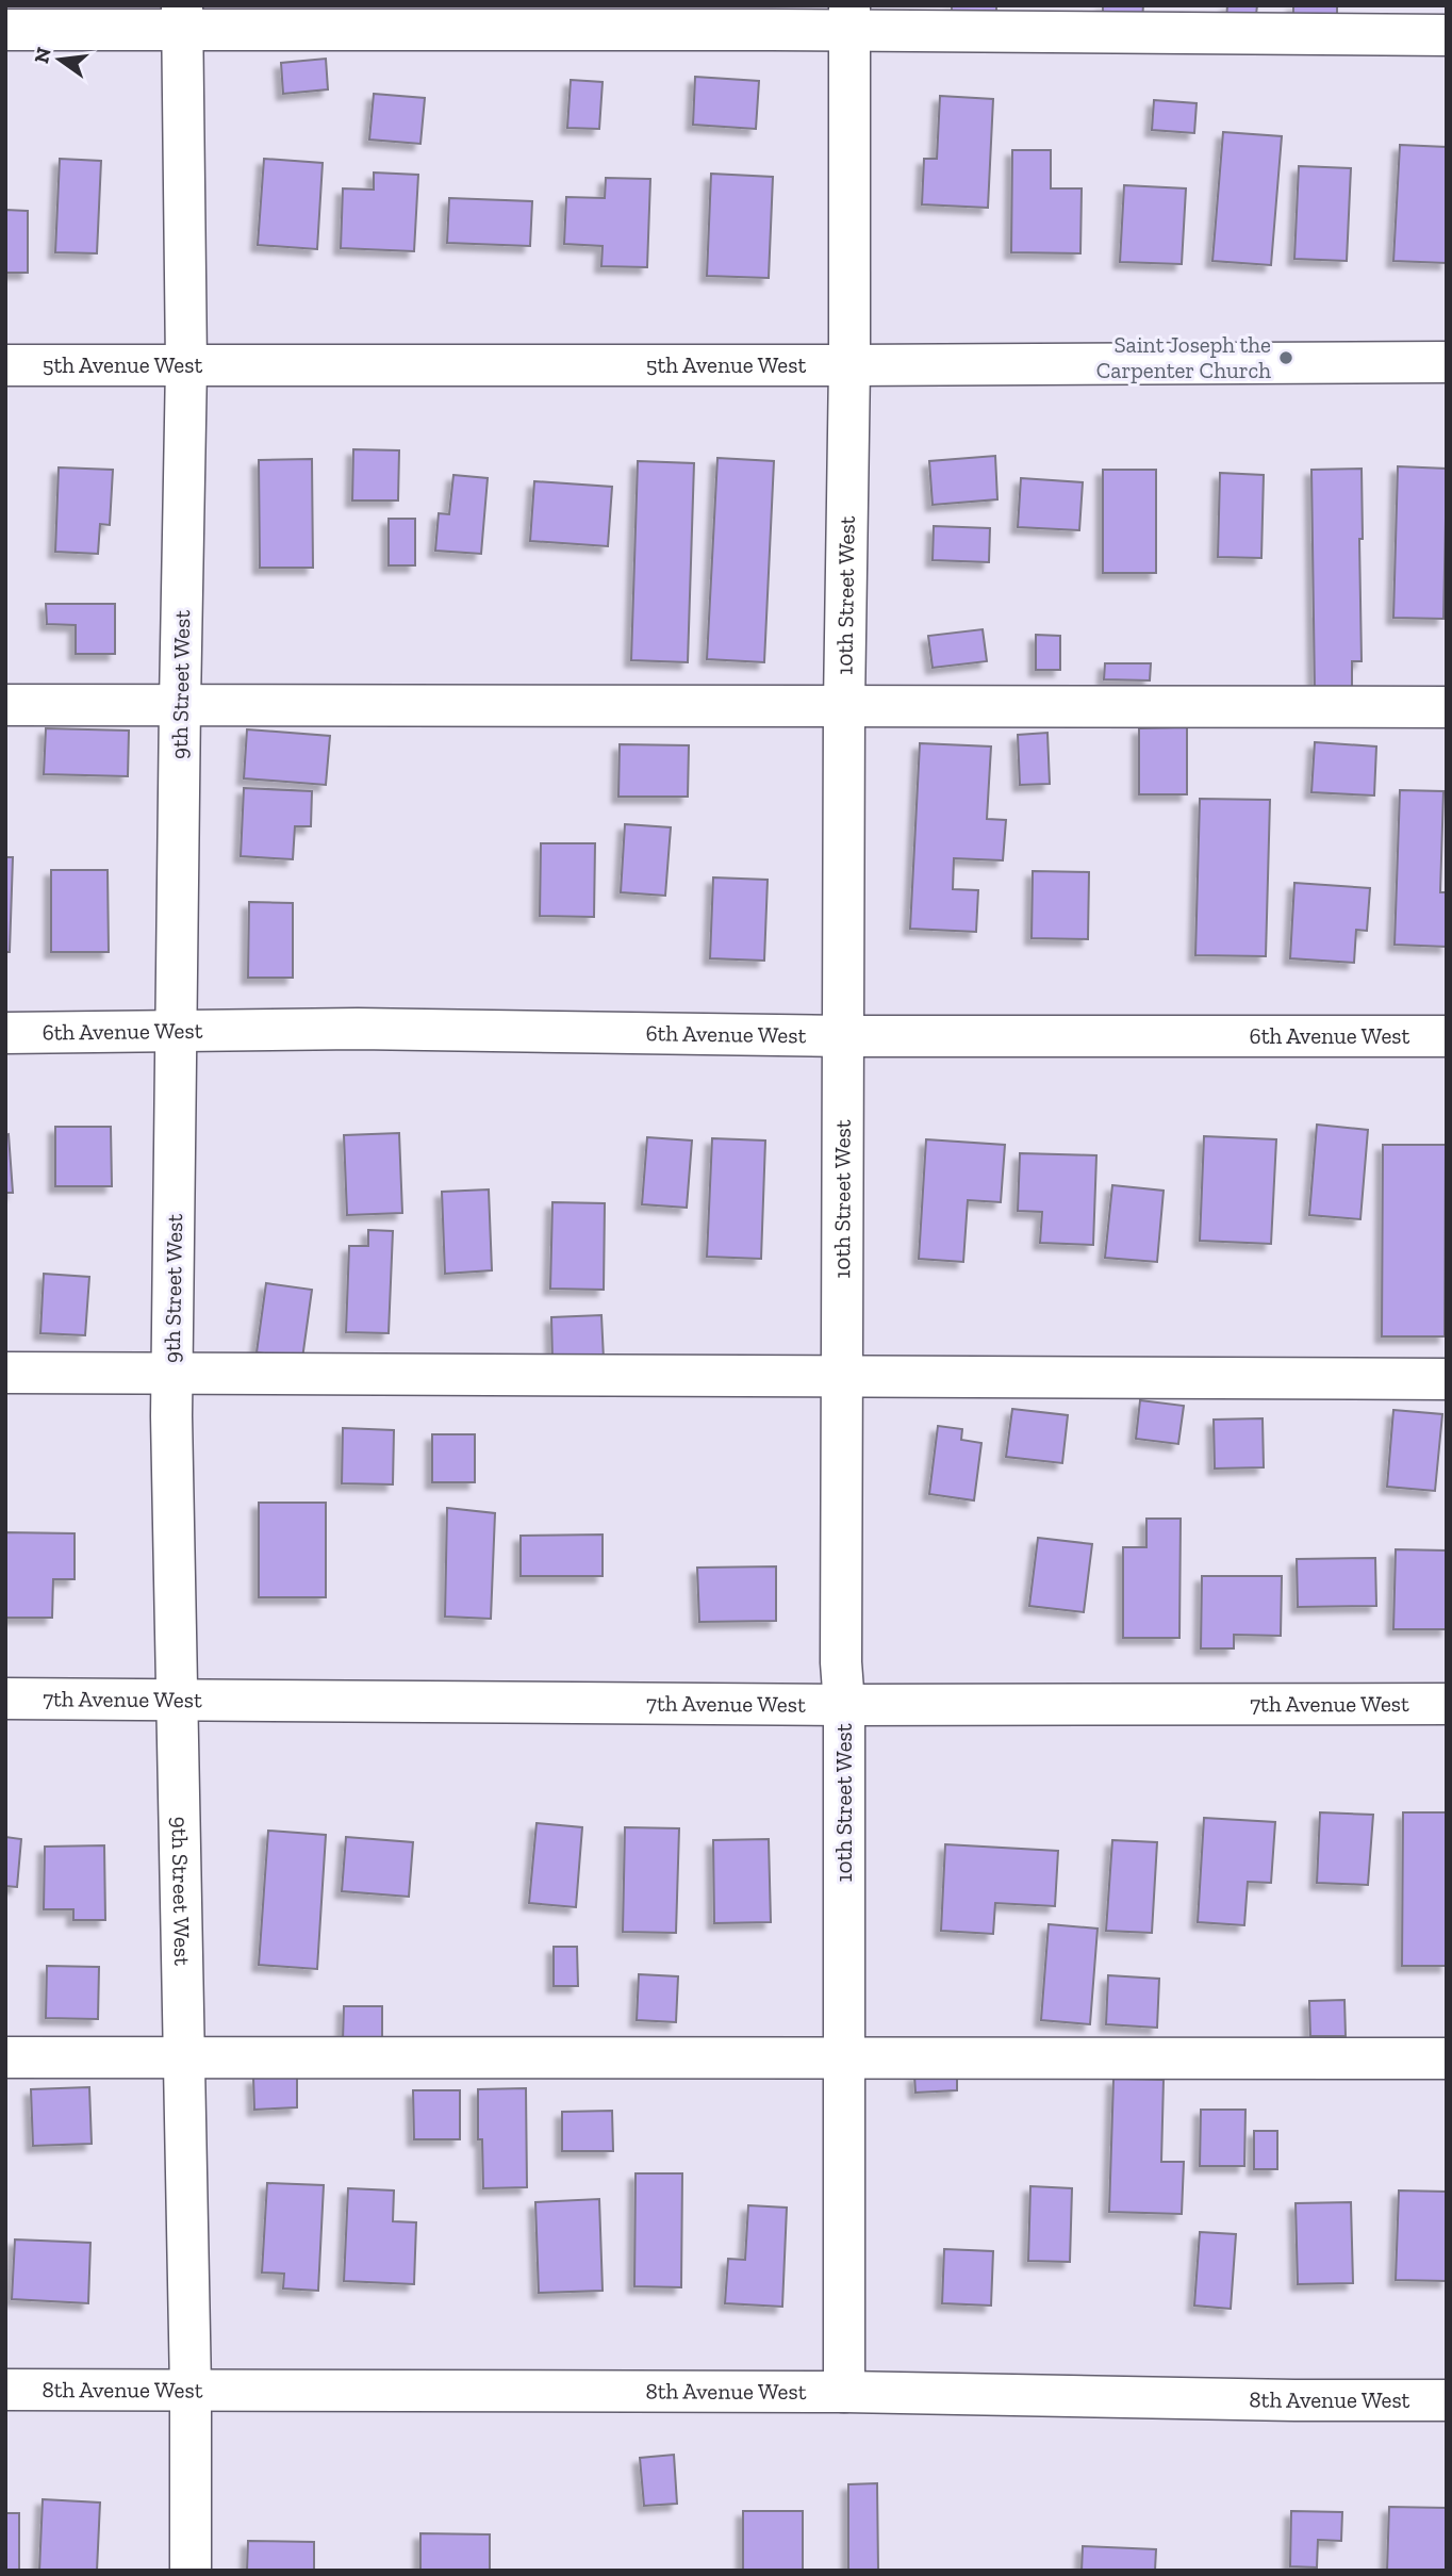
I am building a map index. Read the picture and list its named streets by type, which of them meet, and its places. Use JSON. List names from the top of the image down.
{
  "streets": {
    "street": [
      "5th Avenue West",
      "10th Street West",
      "9th Street West",
      "6th Avenue West",
      "7th Avenue West",
      "8th Avenue West"
    ]
  },
  "crossings": [
    ["5th Avenue West", "10th Street West"],
    ["5th Avenue West", "9th Street West"],
    ["10th Street West", "6th Avenue West"],
    ["10th Street West", "7th Avenue West"],
    ["10th Street West", "8th Avenue West"],
    ["9th Street West", "6th Avenue West"],
    ["9th Street West", "7th Avenue West"],
    ["9th Street West", "8th Avenue West"]
  ],
  "places": ["Saint Joseph the Carpenter Church"],
  "north": "left"
}
